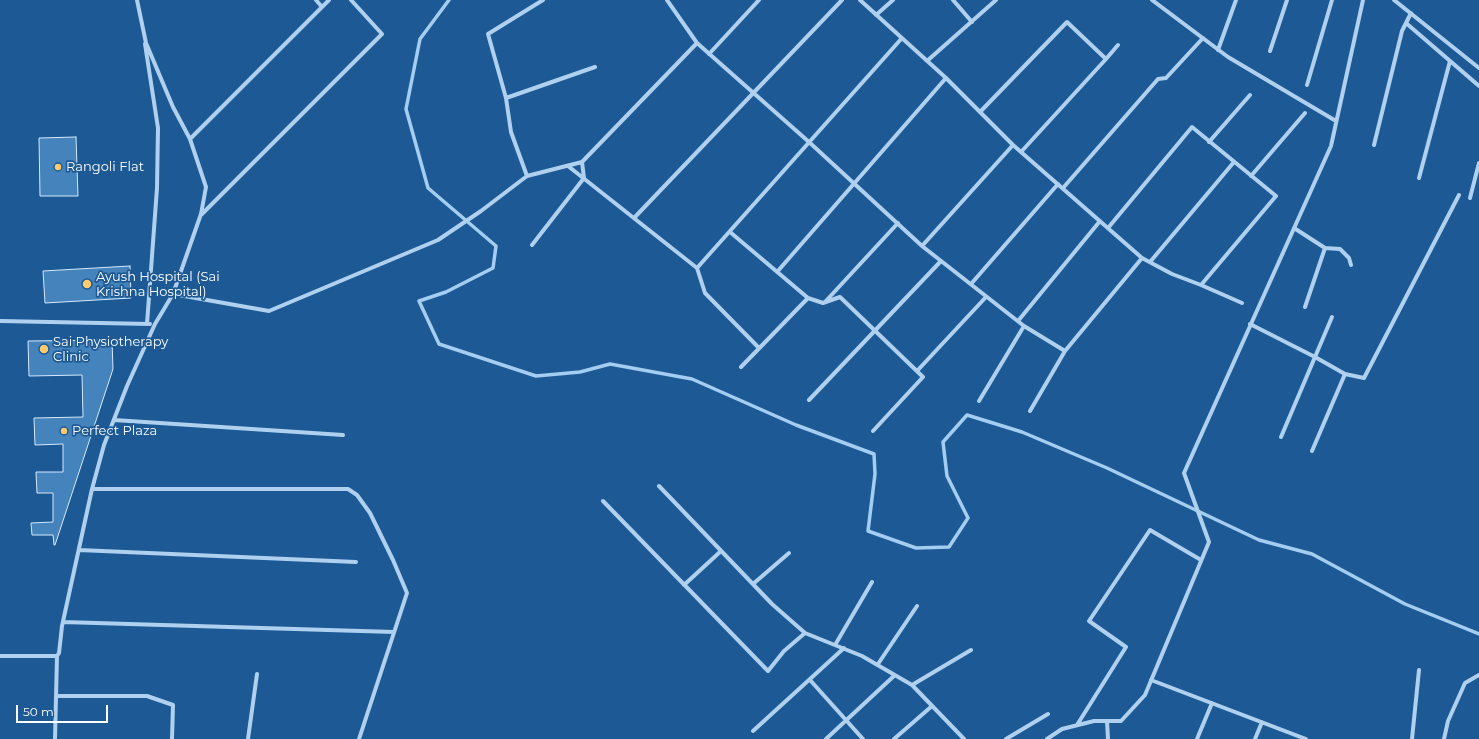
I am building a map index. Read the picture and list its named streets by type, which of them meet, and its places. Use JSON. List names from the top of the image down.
{
  "places": [
    "Rangoli Flat",
    "Ayush Hospital (Sai Krishna Hospital)",
    "Sai Physiotherapy Clinic",
    "Perfect Plaza"
  ],
  "scale_bar": "50 m"
}
